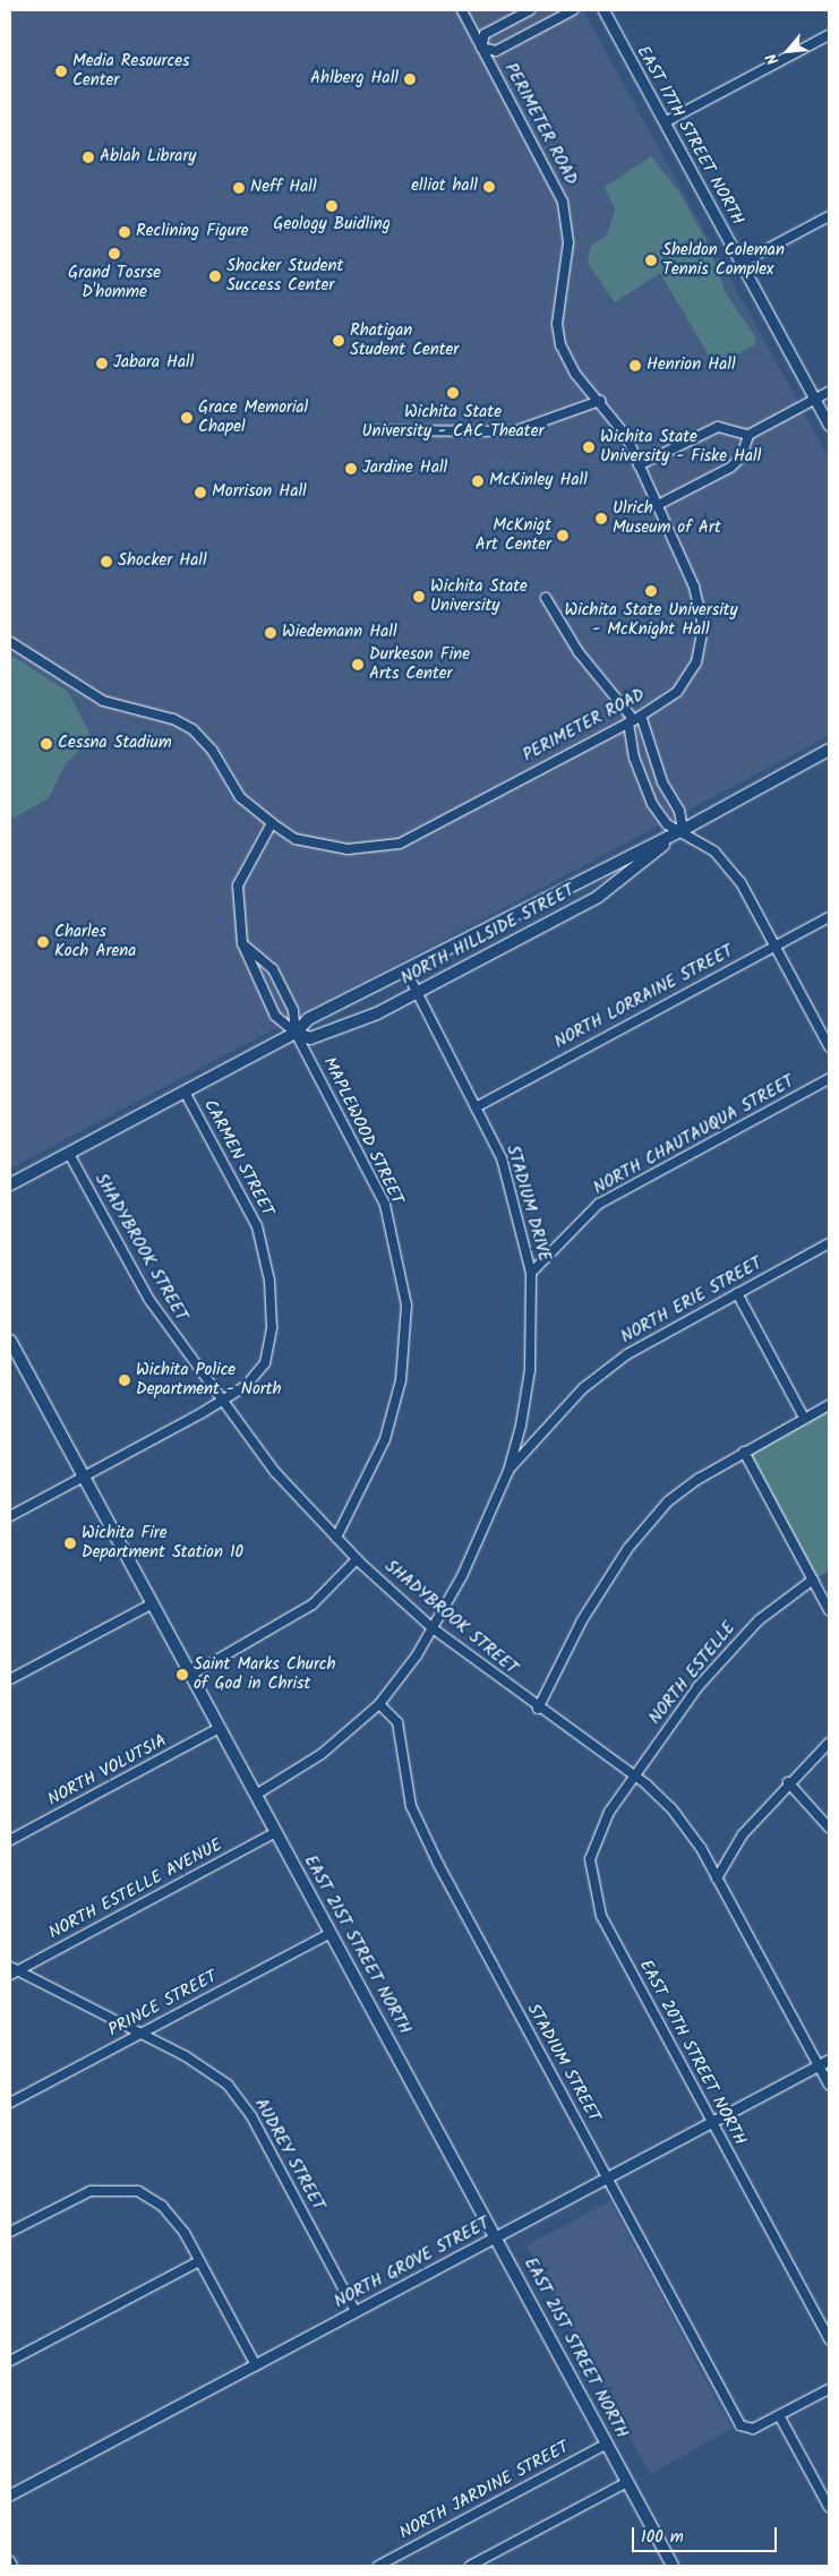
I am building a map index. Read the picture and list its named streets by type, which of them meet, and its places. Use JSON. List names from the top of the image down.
{
  "streets": {
    "main road": ["NORTH HILLSIDE STREET", "EAST 21ST STREET NORTH"],
    "street": [
      "PERIMETER ROAD",
      "EAST 17TH STREET NORTH",
      "NORTH LORRAINE STREET",
      "MAPLEWOOD STREET",
      "NORTH CHAUTAUQUA STREET",
      "CARMEN STREET",
      "STADIUM DRIVE",
      "SHADYBROOK STREET",
      "NORTH ERIE STREET",
      "NORTH ESTELLE",
      "NORTH VOLUTSIA",
      "NORTH ESTELLE AVENUE",
      "PRINCE STREET",
      "EAST 20TH STREET NORTH",
      "STADIUM STREET",
      "AUDREY STREET",
      "NORTH GROVE STREET",
      "NORTH JARDINE STREET"
    ]
  },
  "crossings": [
    ["NORTH HILLSIDE STREET", "MAPLEWOOD STREET"],
    ["NORTH HILLSIDE STREET", "CARMEN STREET"],
    ["NORTH HILLSIDE STREET", "STADIUM DRIVE"],
    ["NORTH HILLSIDE STREET", "SHADYBROOK STREET"],
    ["NORTH LORRAINE STREET", "STADIUM DRIVE"],
    ["MAPLEWOOD STREET", "SHADYBROOK STREET"],
    ["NORTH CHAUTAUQUA STREET", "STADIUM DRIVE"],
    ["CARMEN STREET", "SHADYBROOK STREET"],
    ["CARMEN STREET", "EAST 21ST STREET NORTH"],
    ["STADIUM DRIVE", "SHADYBROOK STREET"],
    ["STADIUM DRIVE", "NORTH ERIE STREET"],
    ["STADIUM DRIVE", "STADIUM STREET"],
    ["SHADYBROOK STREET", "NORTH ESTELLE"],
    ["SHADYBROOK STREET", "EAST 20TH STREET NORTH"],
    ["SHADYBROOK STREET", "NORTH GROVE STREET"],
    ["NORTH ESTELLE", "EAST 20TH STREET NORTH"],
    ["NORTH VOLUTSIA", "EAST 21ST STREET NORTH"],
    ["NORTH ESTELLE AVENUE", "EAST 21ST STREET NORTH"],
    ["NORTH ESTELLE AVENUE", "AUDREY STREET"],
    ["EAST 21ST STREET NORTH", "PRINCE STREET"],
    ["EAST 21ST STREET NORTH", "NORTH GROVE STREET"],
    ["EAST 21ST STREET NORTH", "NORTH JARDINE STREET"],
    ["PRINCE STREET", "AUDREY STREET"],
    ["EAST 20TH STREET NORTH", "NORTH GROVE STREET"],
    ["STADIUM STREET", "NORTH GROVE STREET"],
    ["AUDREY STREET", "NORTH GROVE STREET"]
  ],
  "places": [
    "Media Resources Center",
    "Ahlberg Hall",
    "Ablah Library",
    "elliot hall",
    "Neff Hall",
    "Geology Buidling",
    "Reclining Figure",
    "Grand Tosrse D'homme",
    "Sheldon Coleman Tennis Complex",
    "Shocker Student Success Center",
    "Rhatigan Student Center",
    "Jabara Hall",
    "Henrion Hall",
    "Wichita State University - CAC Theater",
    "Grace Memorial Chapel",
    "Wichita State University - Fiske Hall",
    "Jardine Hall",
    "McKinley Hall",
    "Morrison Hall",
    "Ulrich Museum of Art",
    "McKnigt Art Center",
    "Shocker Hall",
    "Wichita State University - McKnight Hall",
    "Wichita State University",
    "Wiedemann Hall",
    "Durkeson Fine Arts Center",
    "Cessna Stadium",
    "Charles Koch Arena",
    "Wichita Police Department - North",
    "Wichita Fire Department Station 10",
    "Saint Marks Church of God in Christ"
  ],
  "scale_bar": "100 m",
  "north": "bottom left"
}
